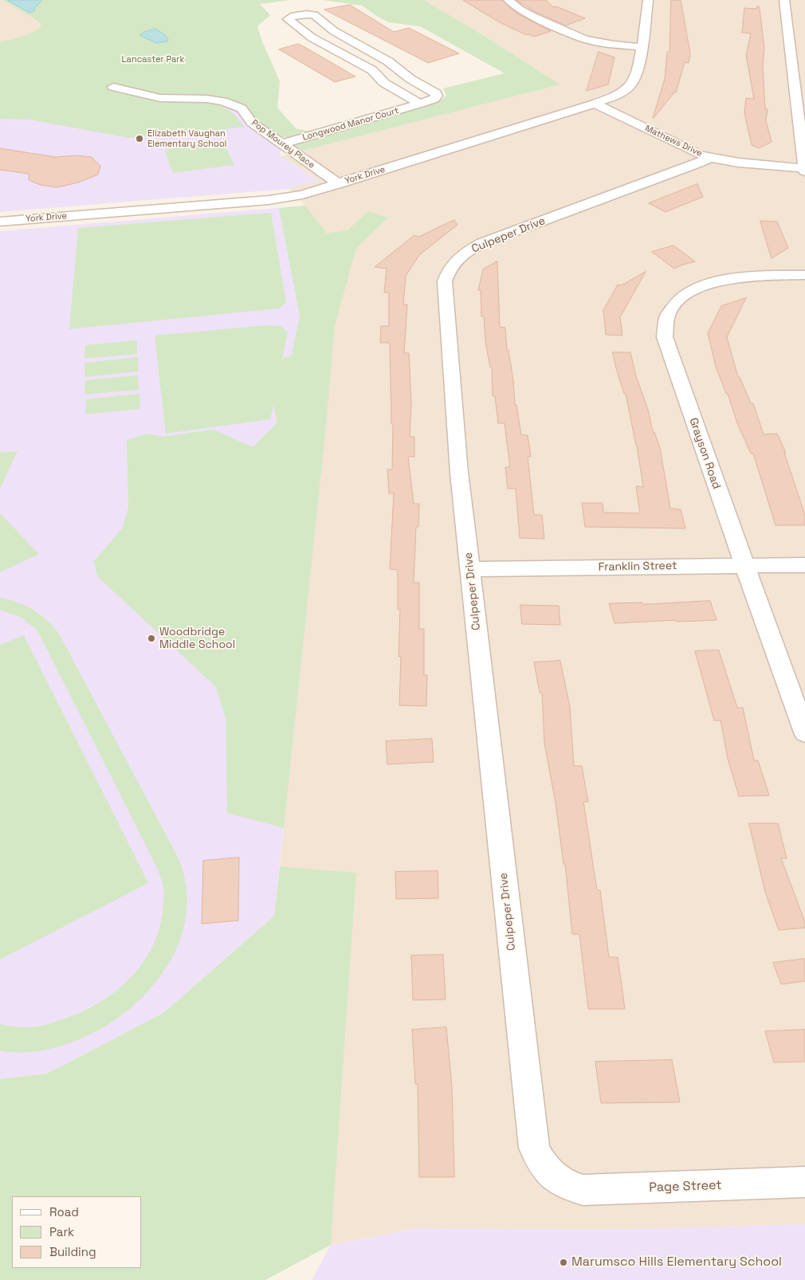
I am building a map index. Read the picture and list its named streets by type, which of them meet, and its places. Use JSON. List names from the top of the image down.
{
  "streets": {
    "street": [
      "Longwood Manor Court",
      "Mathews Drive",
      "Pop Mourey Place",
      "York Drive",
      "Culpeper Drive",
      "Grayson Road",
      "Franklin Street",
      "Page Street"
    ]
  },
  "crossings": [
    ["Longwood Manor Court", "Pop Mourey Place"],
    ["Mathews Drive", "York Drive"],
    ["Mathews Drive", "Culpeper Drive"],
    ["Pop Mourey Place", "York Drive"],
    ["Culpeper Drive", "Franklin Street"],
    ["Culpeper Drive", "Page Street"],
    ["Grayson Road", "Franklin Street"]
  ],
  "parks": ["Lancaster Park"],
  "places": ["Elizabeth Vaughan Elementary School", "Woodbridge Middle School", "Marumsco Hills Elementary School"],
  "legend": ["Road", "Park", "Building"]
}
